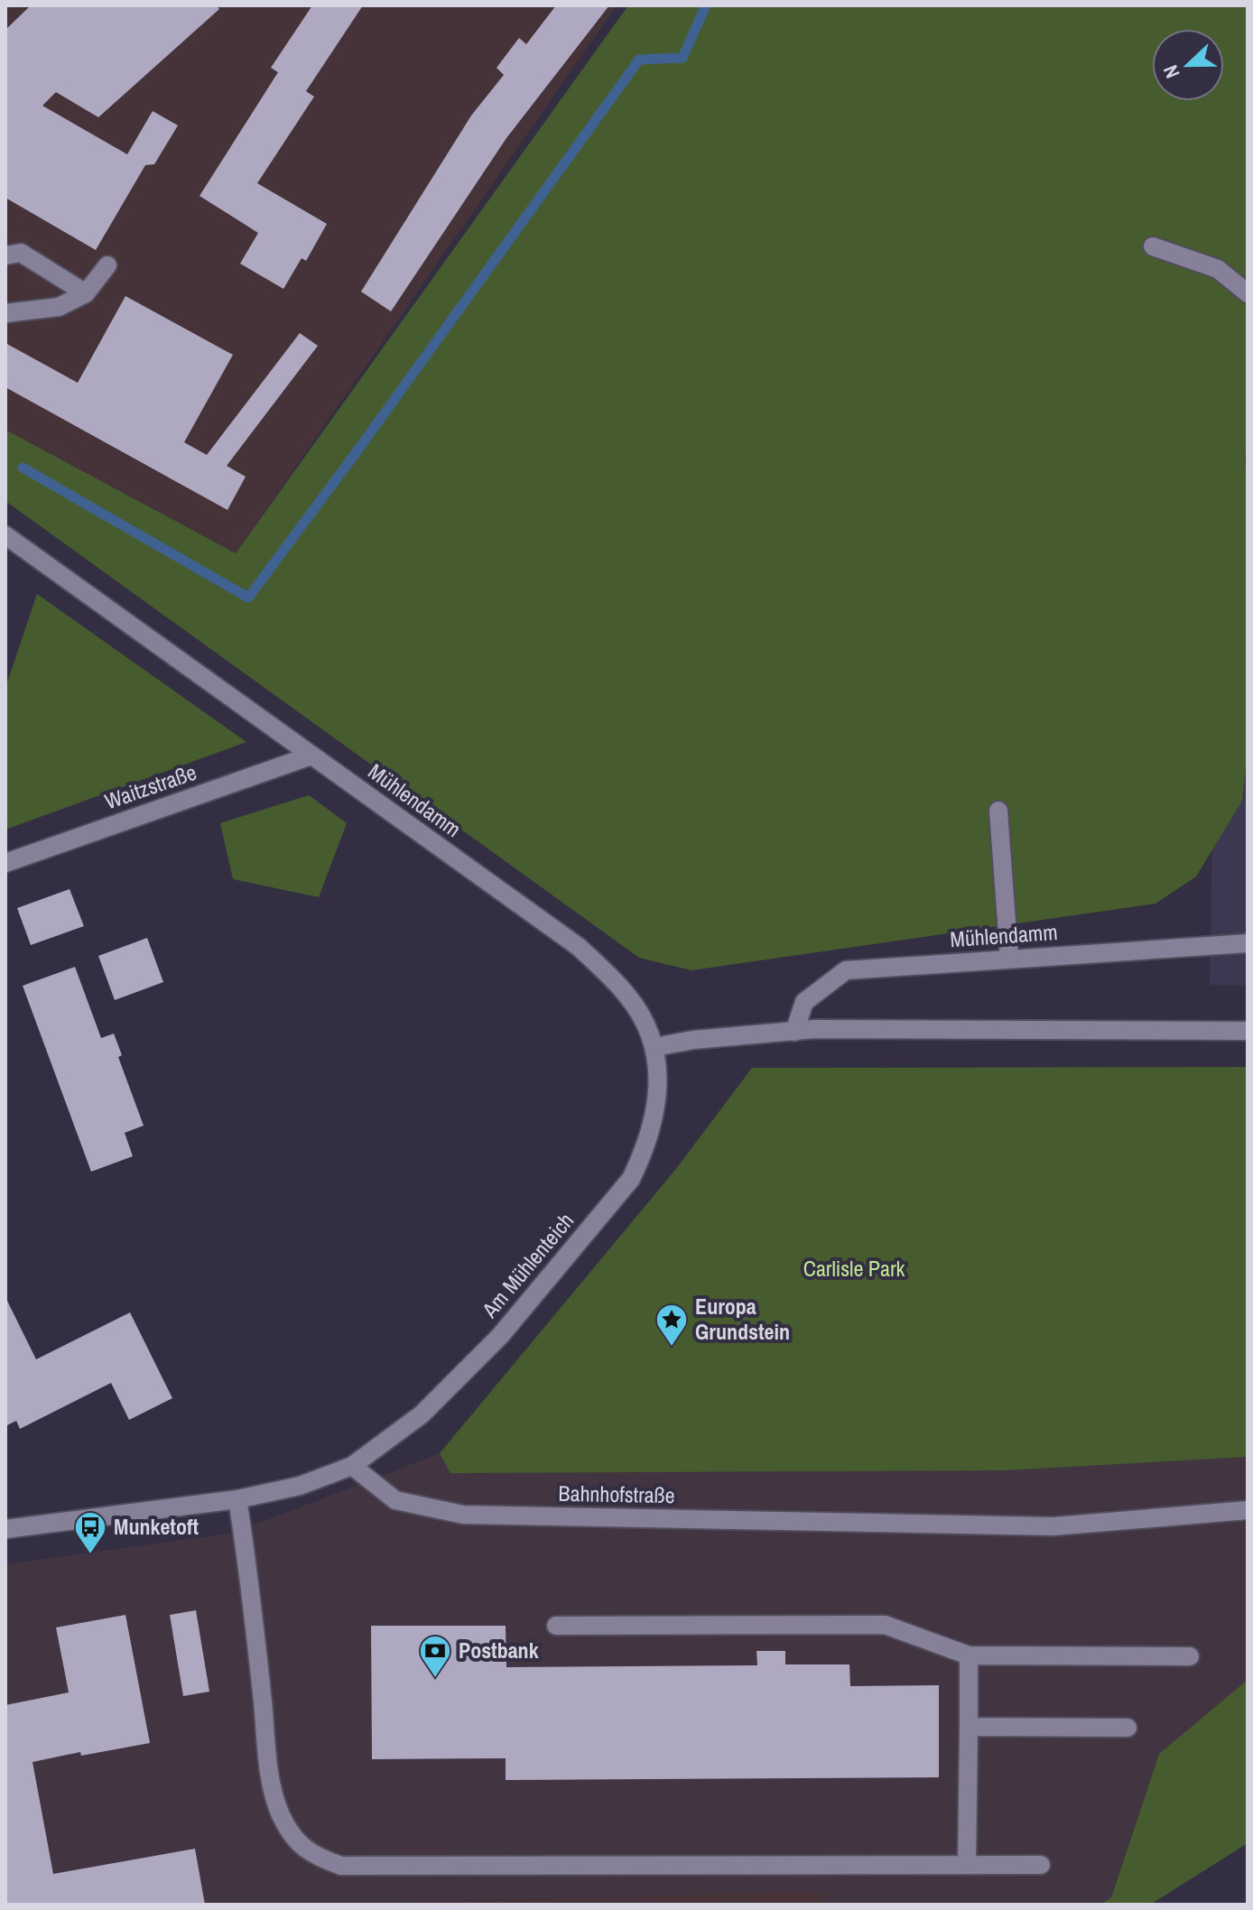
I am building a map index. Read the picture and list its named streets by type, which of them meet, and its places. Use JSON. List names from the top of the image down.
{
  "streets": {
    "street": [
      "Waitzstraße",
      "Mühlendamm",
      "Am Mühlenteich",
      "Bahnhofstraße"
    ]
  },
  "crossings": [
    ["Waitzstraße", "Mühlendamm"],
    ["Mühlendamm", "Am Mühlenteich"],
    ["Am Mühlenteich", "Bahnhofstraße"]
  ],
  "parks": ["Carlisle Park"],
  "places": {
    "place": ["Europa Grundstein"],
    "bus stop": ["Munketoft"],
    "bank": ["Postbank"]
  },
  "north": "left"
}
